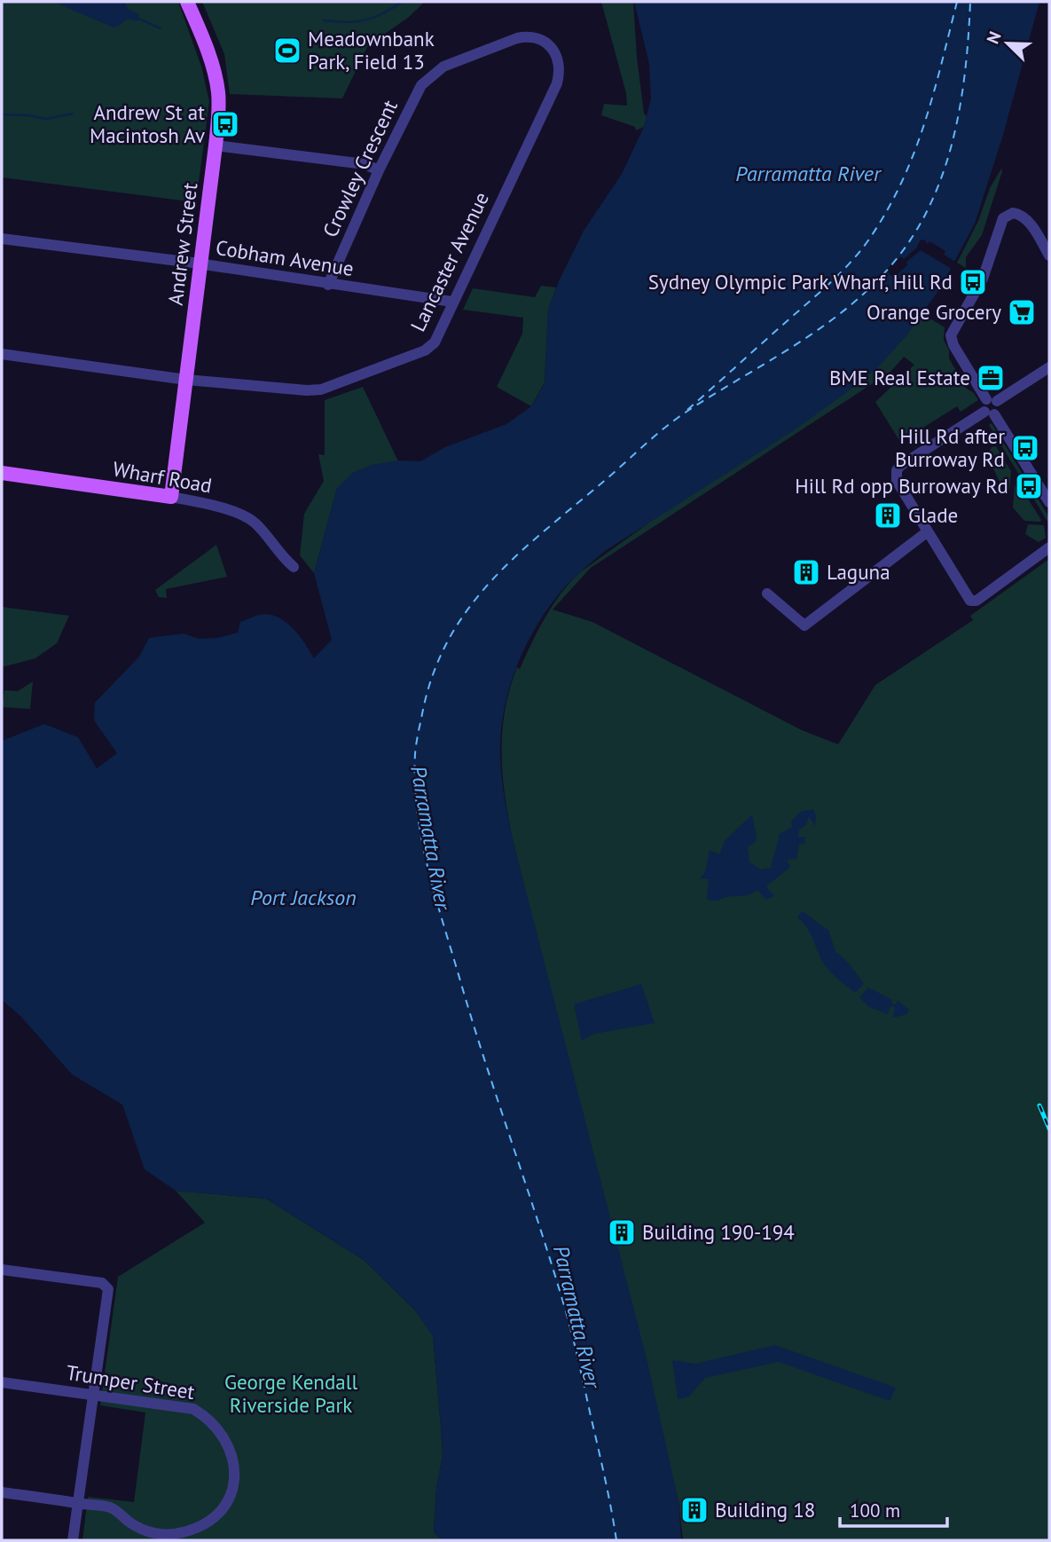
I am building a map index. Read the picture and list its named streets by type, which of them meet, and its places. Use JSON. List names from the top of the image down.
{
  "streets": {
    "main road": ["Andrew Street", "Wharf Road"],
    "street": [
      "Crowley Crescent",
      "Cobham Avenue",
      "Lancaster Avenue",
      "Trumper Street"
    ]
  },
  "crossings": [
    ["Crowley Crescent", "Cobham Avenue"],
    ["Crowley Crescent", "Lancaster Avenue"],
    ["Andrew Street", "Cobham Avenue"],
    ["Andrew Street", "Lancaster Avenue"],
    ["Andrew Street", "Wharf Road"],
    ["Cobham Avenue", "Lancaster Avenue"]
  ],
  "water": ["Parramatta River", "Port Jackson"],
  "parks": ["George Kendall Riverside Park"],
  "places": {
    "sports": ["Meadownbank Park, Field 13"],
    "bus stop": [
      "Andrew St at Macintosh Av",
      "Sydney Olympic Park Wharf, Hill Rd",
      "Hill Rd after Burroway Rd",
      "Hill Rd opp Burroway Rd"
    ],
    "supermarket": ["Orange Grocery"],
    "office": ["BME Real Estate"],
    "building": [
      "Glade",
      "Laguna",
      "Building 190-194",
      "Building 18"
    ]
  },
  "scale_bar": "100 m",
  "north": "top left"
}
